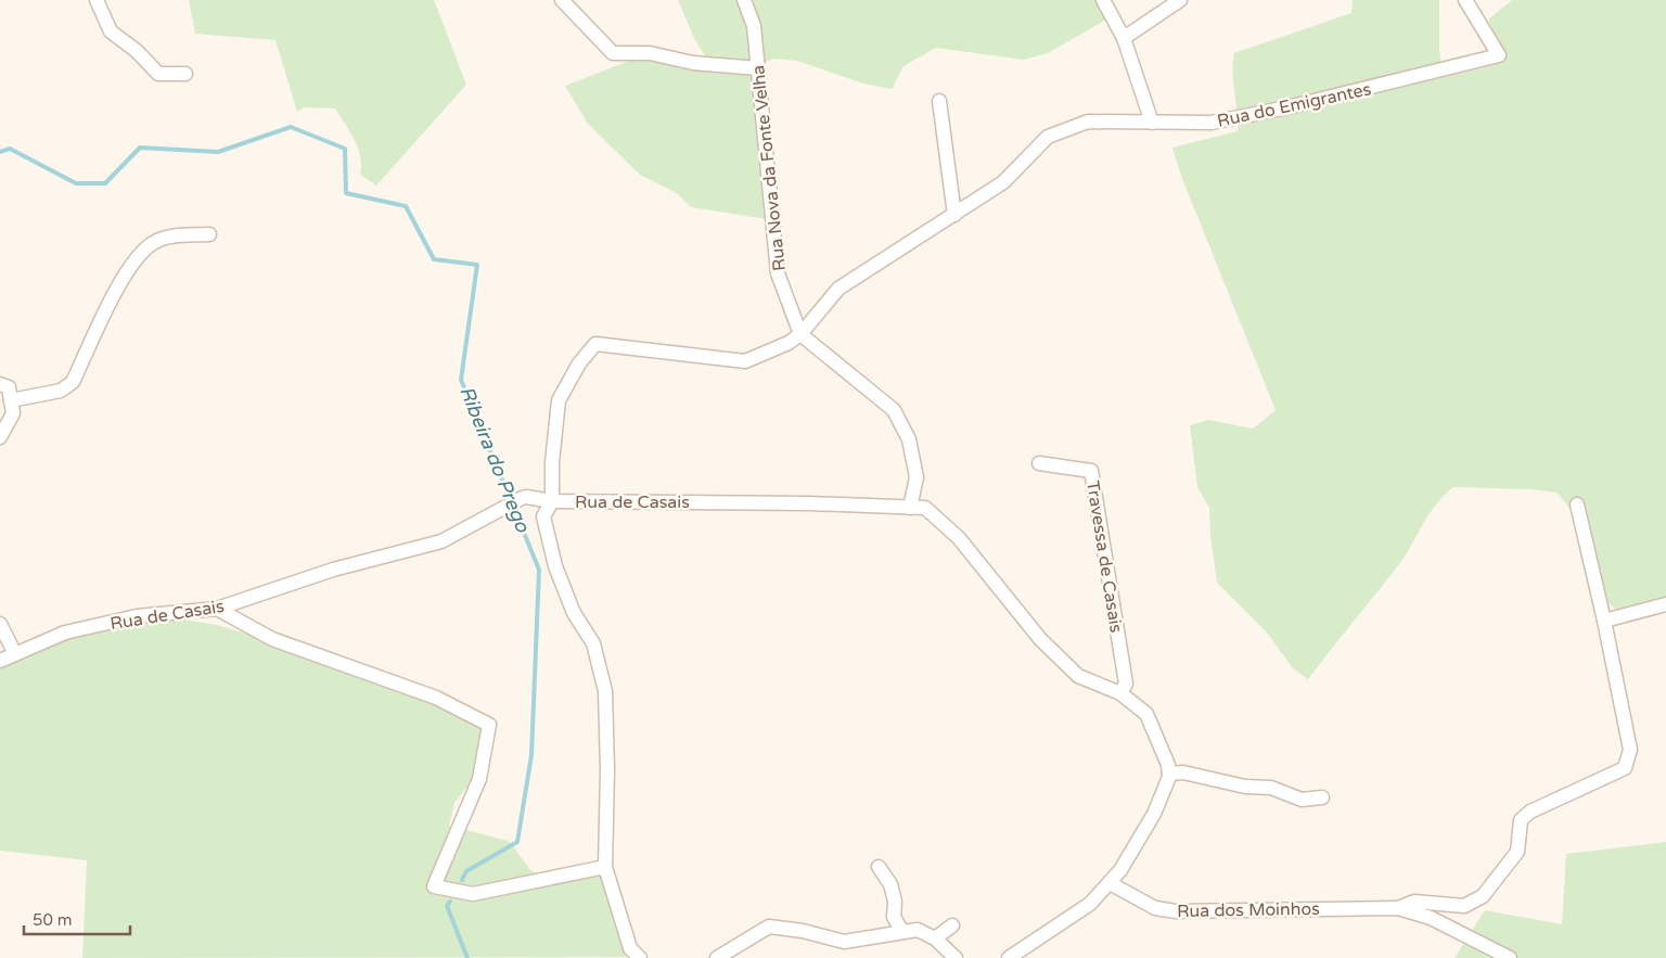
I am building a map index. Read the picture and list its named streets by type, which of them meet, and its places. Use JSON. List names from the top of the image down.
{
  "streets": {
    "street": [
      "Rua do Emigrantes",
      "Rua Nova da Fonte Velha",
      "Rua de Casais",
      "Travessa de Casais",
      "Rua dos Moinhos"
    ]
  },
  "crossings": [
    ["Rua do Emigrantes", "Rua Nova da Fonte Velha"],
    ["Rua de Casais", "Travessa de Casais"]
  ],
  "water": ["Ribeira do Prego"],
  "scale_bar": "50 m"
}
